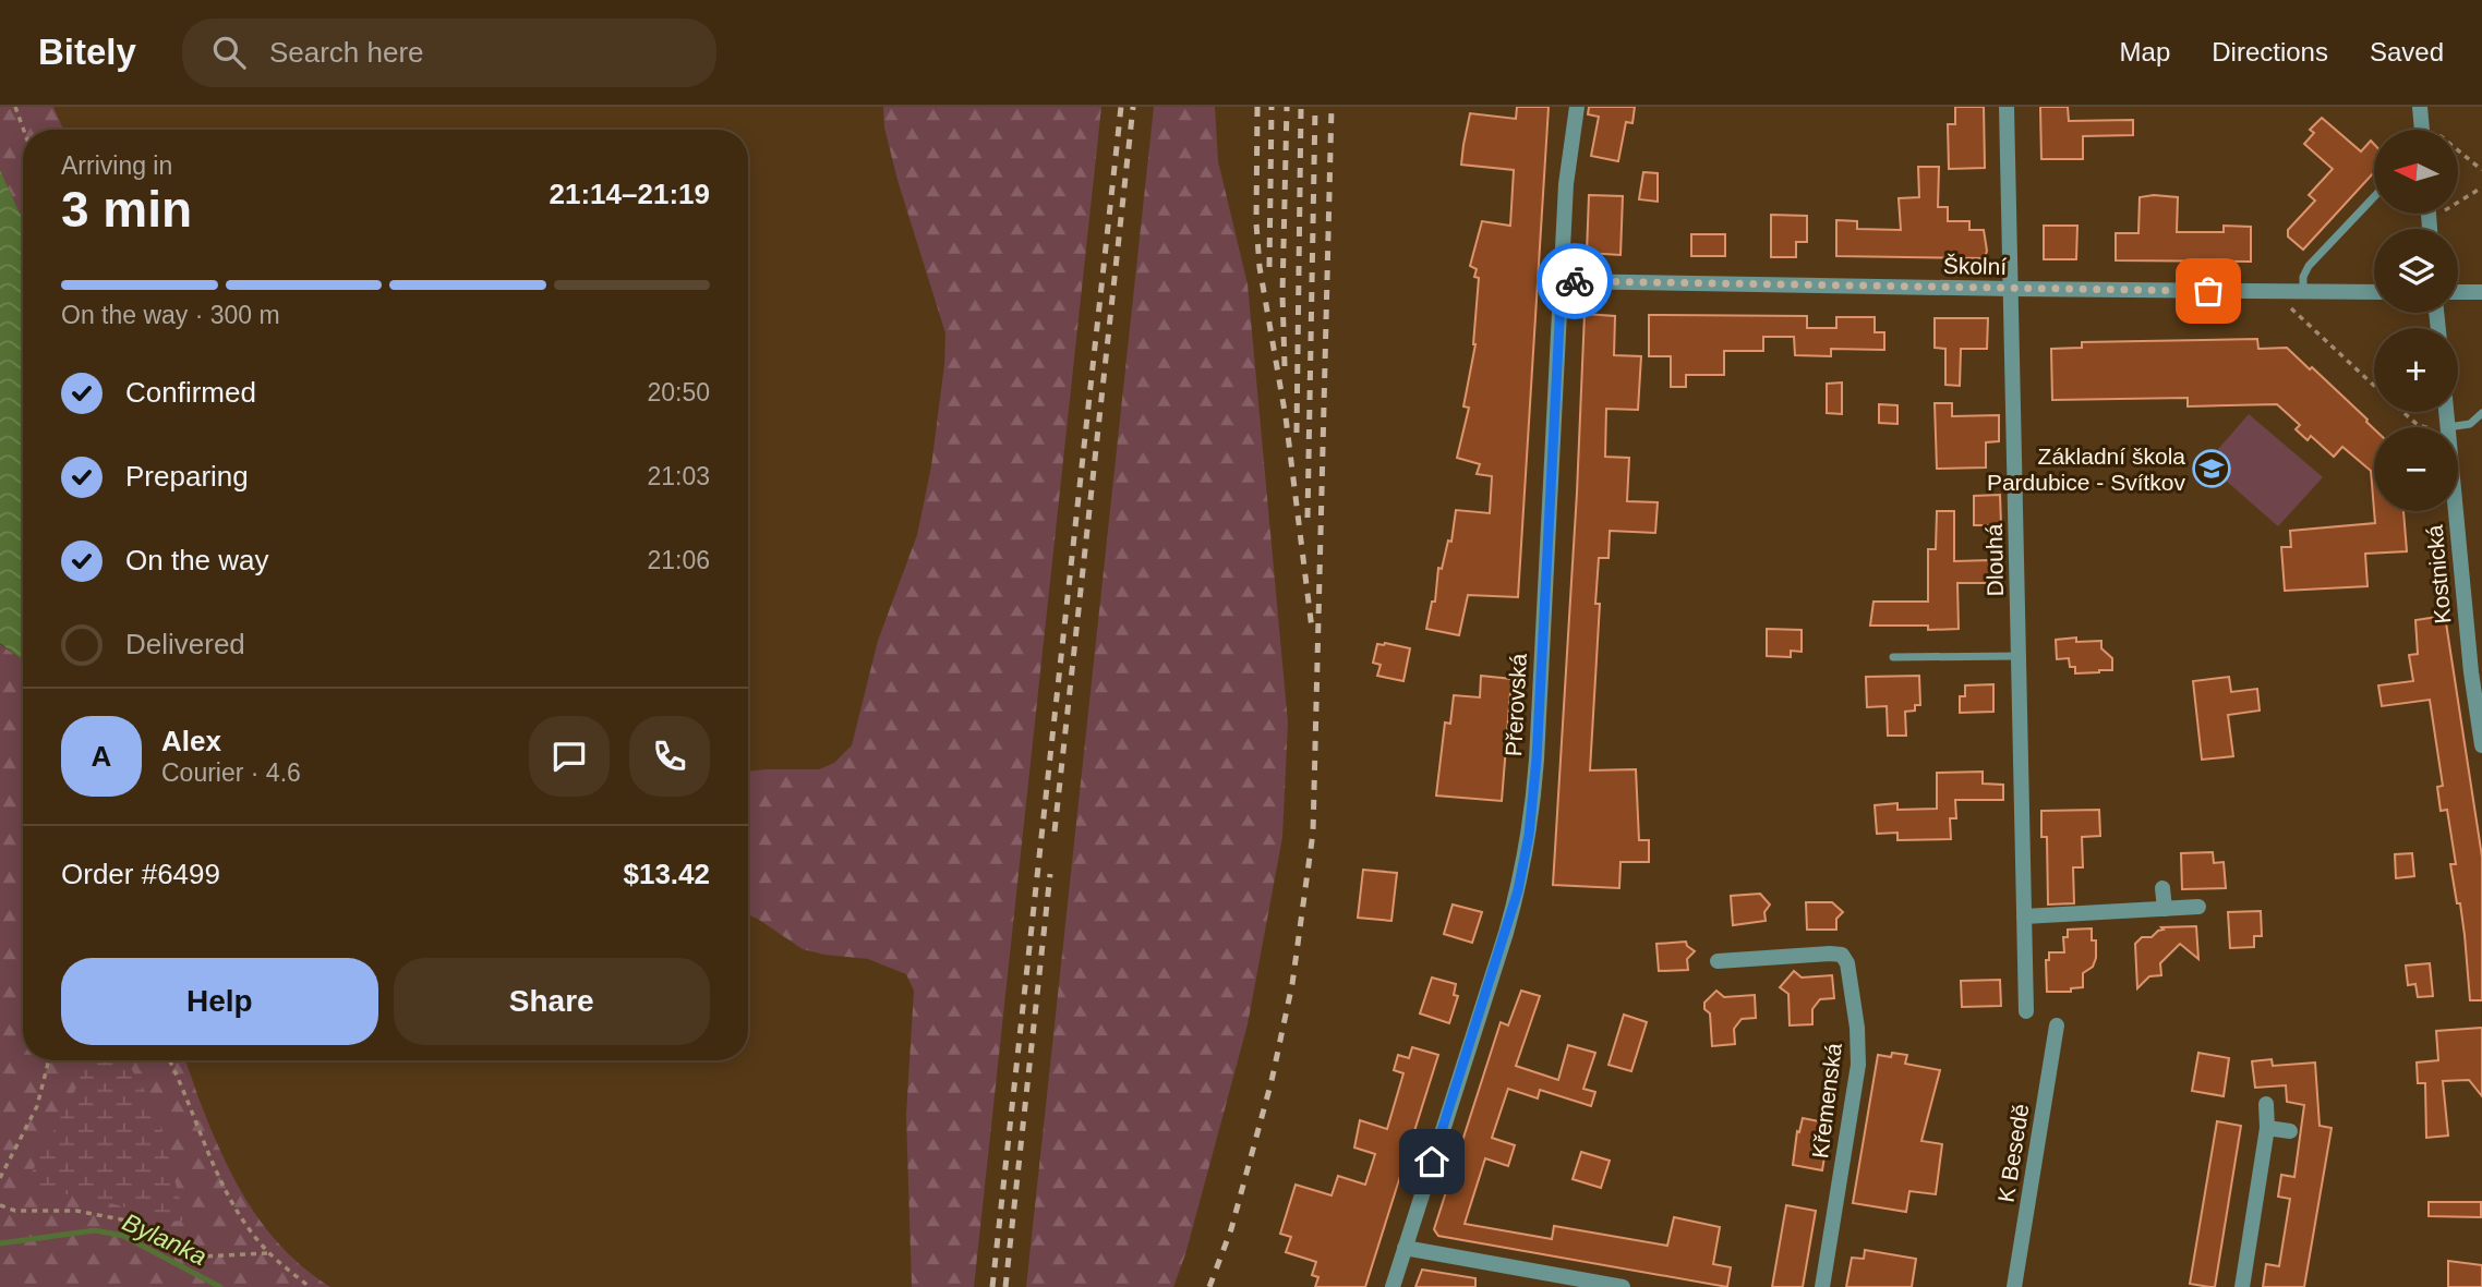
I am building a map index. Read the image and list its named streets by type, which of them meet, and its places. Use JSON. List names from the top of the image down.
{
  "streets": {
    "street": [
      "Školní",
      "Dlouhá",
      "Kostnická",
      "Přerovská",
      "Křemenská",
      "K Besedě"
    ]
  },
  "crossings": [
    ["Školní", "Dlouhá"],
    ["Školní", "Přerovská"]
  ],
  "water": ["Bylanka"],
  "places": {
    "school or university": ["Základní škola Pardubice - Svítkov"]
  },
  "north": "left",
  "page": {
    "header": "Bitely",
    "search": "Search here",
    "nav": ["Map", "Directions", "Saved"],
    "map_buttons": ["+", "−"],
    "heading": ["3 min", "Arriving in", "21:14–21:19"],
    "panel": [
      "Alex",
      "Courier · 4.6",
      "Order #6499",
      "$13.42"
    ],
    "bar": "On the way · 300 m",
    "list": [
      ["Confirmed", "20:50"],
      ["Preparing", "21:03"],
      ["On the way", "21:06"],
      "Delivered"
    ],
    "round": "A",
    "buttons": ["Help", "Share"]
  }
}
